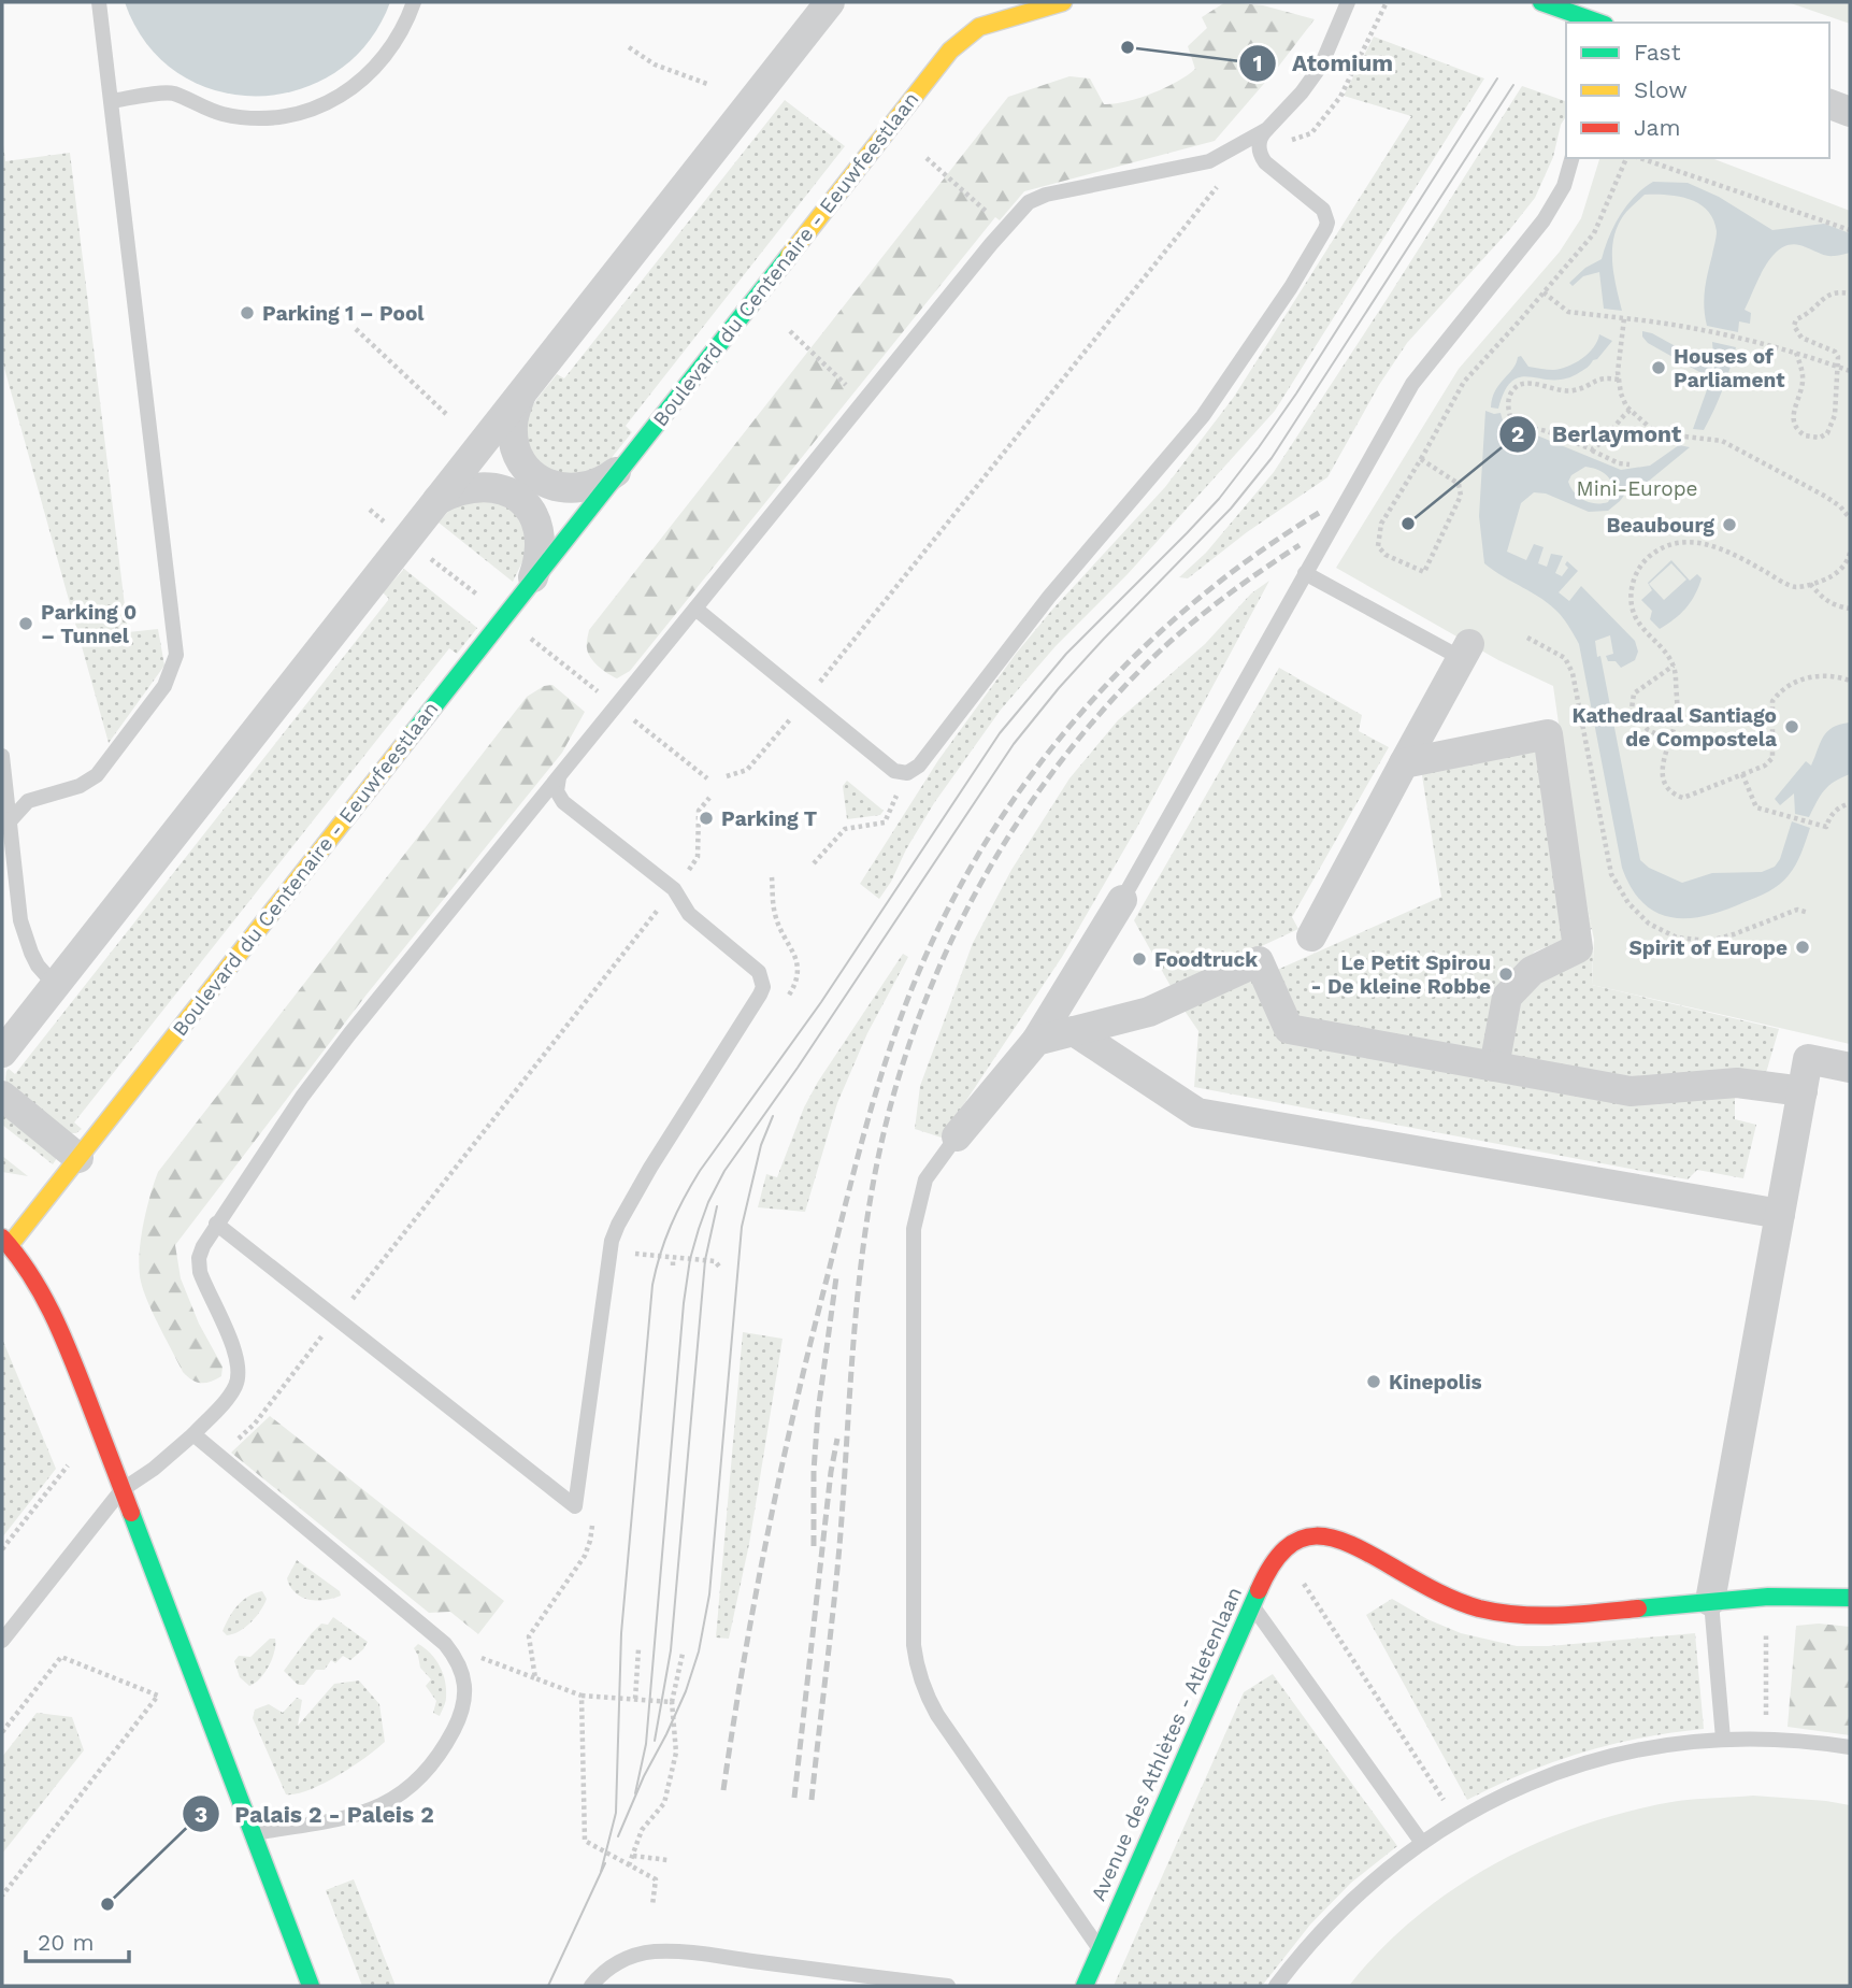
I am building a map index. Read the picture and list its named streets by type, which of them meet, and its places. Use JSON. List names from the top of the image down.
{
  "streets": {
    "street": ["Boulevard du Centenaire - Eeuwfeestlaan", "Avenue des Athlètes - Atletenlaan"]
  },
  "parks": ["Mini-Europe"],
  "places": [
    "Atomium",
    "Parking 1 – Pool",
    "Houses of Parliament",
    "Berlaymont",
    "Beaubourg",
    "Parking 0 – Tunnel",
    "Kathedraal Santiago de Compostela",
    "Parking T",
    "Spirit of Europe",
    "Foodtruck",
    "Le Petit Spirou - De kleine Robbe",
    "Kinepolis",
    "Palais 2 - Paleis 2"
  ],
  "legend": ["Fast", "Slow", "Jam"],
  "scale_bar": "20 m"
}
